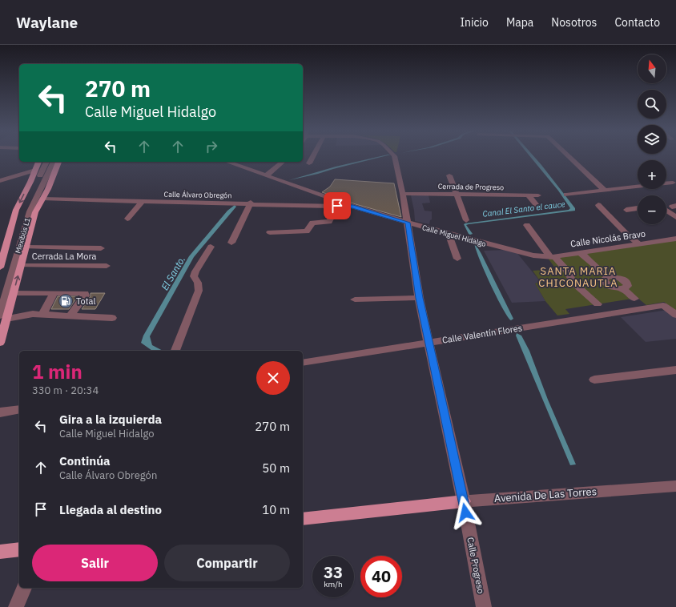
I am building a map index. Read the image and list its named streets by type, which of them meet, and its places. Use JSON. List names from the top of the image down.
{
  "streets": {
    "main road": ["Avenida De Las Torres"],
    "street": [
      "Cerrada de Progreso",
      "Calle Álvaro Obregón",
      "Mexibús L1",
      "Calle Miguel Hidalgo",
      "Calle Nicolás Bravo",
      "Cerrada La Mora",
      "Calle Valentín Flores",
      "Calle Progreso"
    ]
  },
  "crossings": [
    ["Cerrada de Progreso", "Calle Progreso"],
    ["Calle Álvaro Obregón", "Calle Miguel Hidalgo"],
    ["Calle Miguel Hidalgo", "Calle Nicolás Bravo"],
    ["Calle Miguel Hidalgo", "Calle Progreso"],
    ["Calle Valentín Flores", "Calle Progreso"],
    ["Avenida De Las Torres", "Calle Progreso"]
  ],
  "districts": ["SANTA MARIA CHICONAUTLA"],
  "water": ["Canal El Santo el cauce", "El Santo."],
  "places": {
    "fuel station": ["Total"]
  },
  "north": "top",
  "page": {
    "header": "Waylane",
    "nav": [
      "Inicio",
      "Mapa",
      "Nosotros",
      "Contacto"
    ],
    "map_buttons": ["+", "−"],
    "turn": ["270 m", "Calle Miguel Hidalgo"],
    "heading": ["1 min", "330 m · 20:34"],
    "list": [
      {
        "name": "Gira a la izquierda",
        "note": "Calle Miguel Hidalgo",
        "value": "270 m"
      },
      {
        "name": "Continúa",
        "note": "Calle Álvaro Obregón",
        "value": "50 m"
      },
      {
        "name": "Llegada al destino",
        "value": "10 m"
      }
    ],
    "buttons": ["Salir", "Compartir"],
    "speed": "33 km/h",
    "limit": "40"
  }
}
